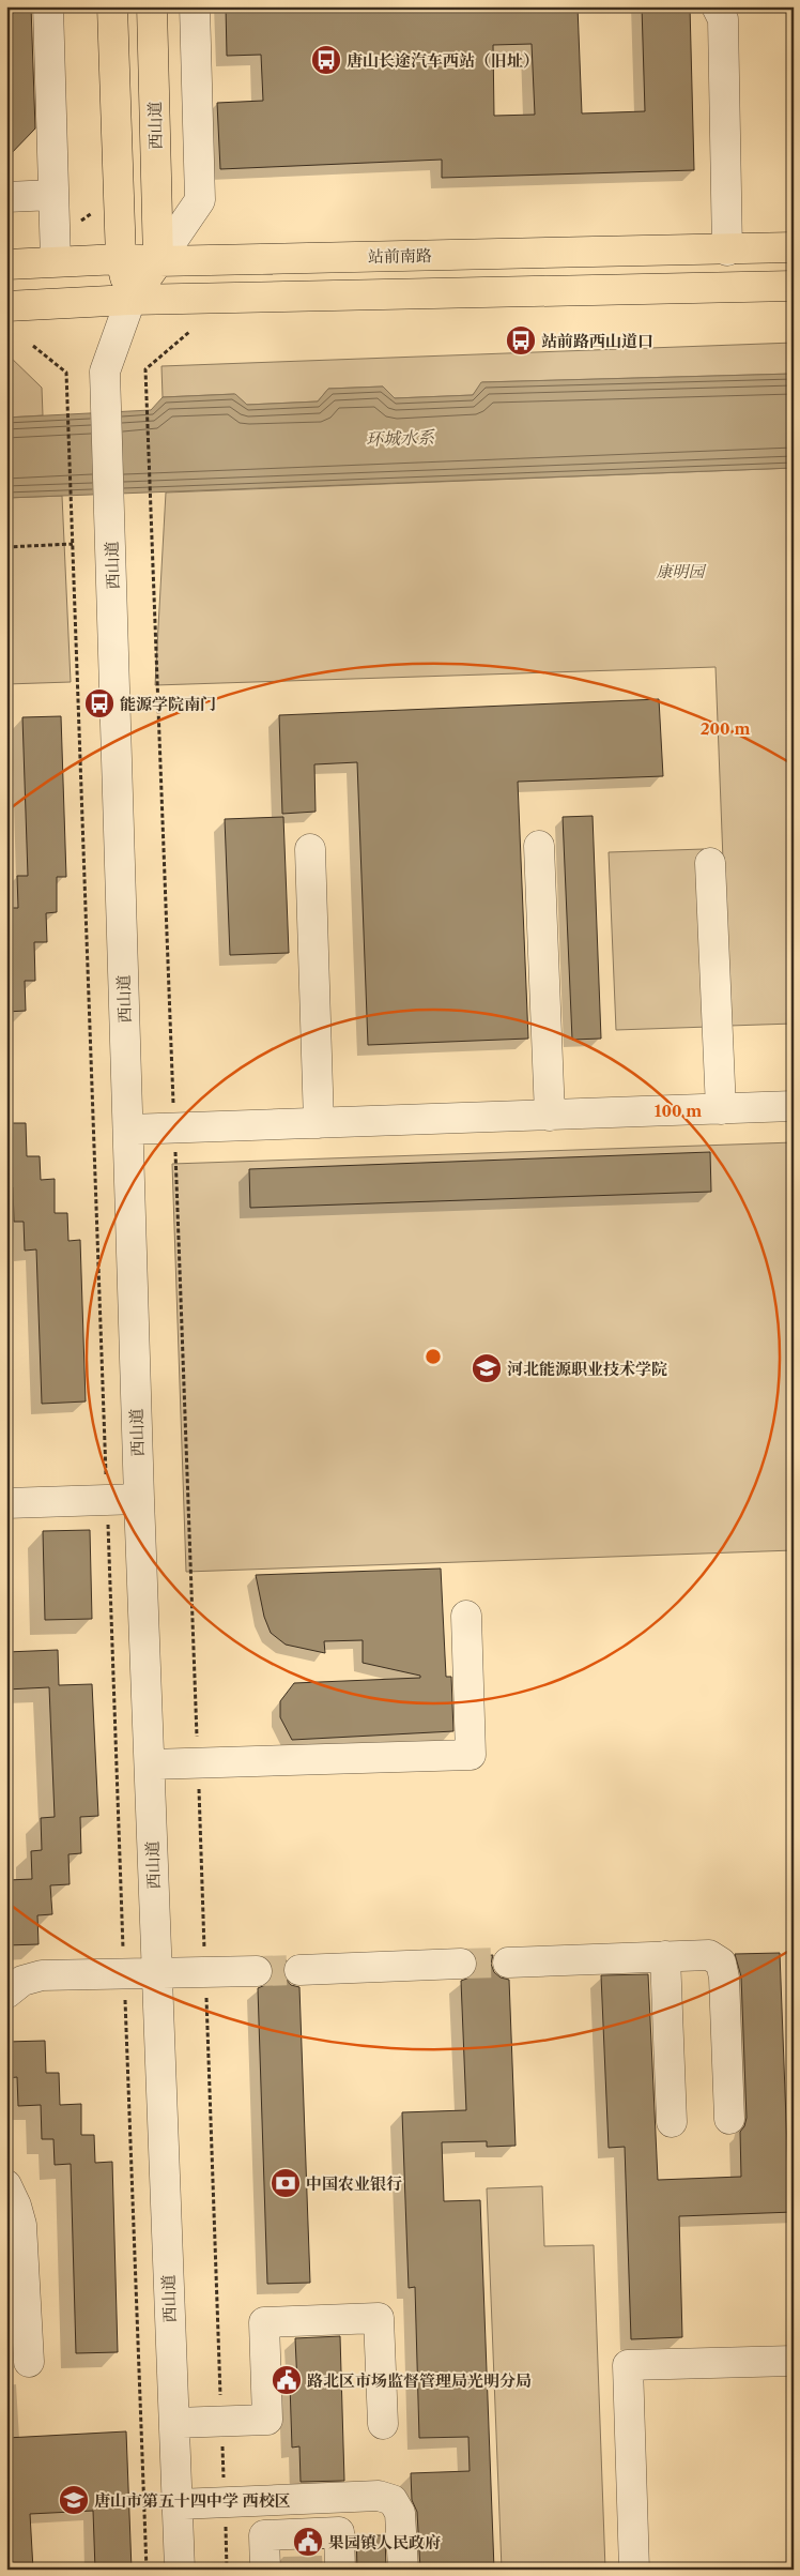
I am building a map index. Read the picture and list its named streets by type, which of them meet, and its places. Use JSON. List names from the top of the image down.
{
  "streets": {
    "main road": ["西山道", "站前南路"]
  },
  "crossings": [
    ["西山道", "站前南路"]
  ],
  "water": ["环城水系"],
  "parks": ["康明园"],
  "places": {
    "bus stop": ["唐山长途汽车西站（旧址）", "站前路西山道口", "能源学院南门"],
    "school or university": ["河北能源职业技术学院", "唐山市第五十四中学 西校区"],
    "bank": ["中国农业银行"],
    "public building": ["路北区市场监督管理局光明分局", "果园镇人民政府"]
  },
  "rings": ["200 m", "100 m"]
}
